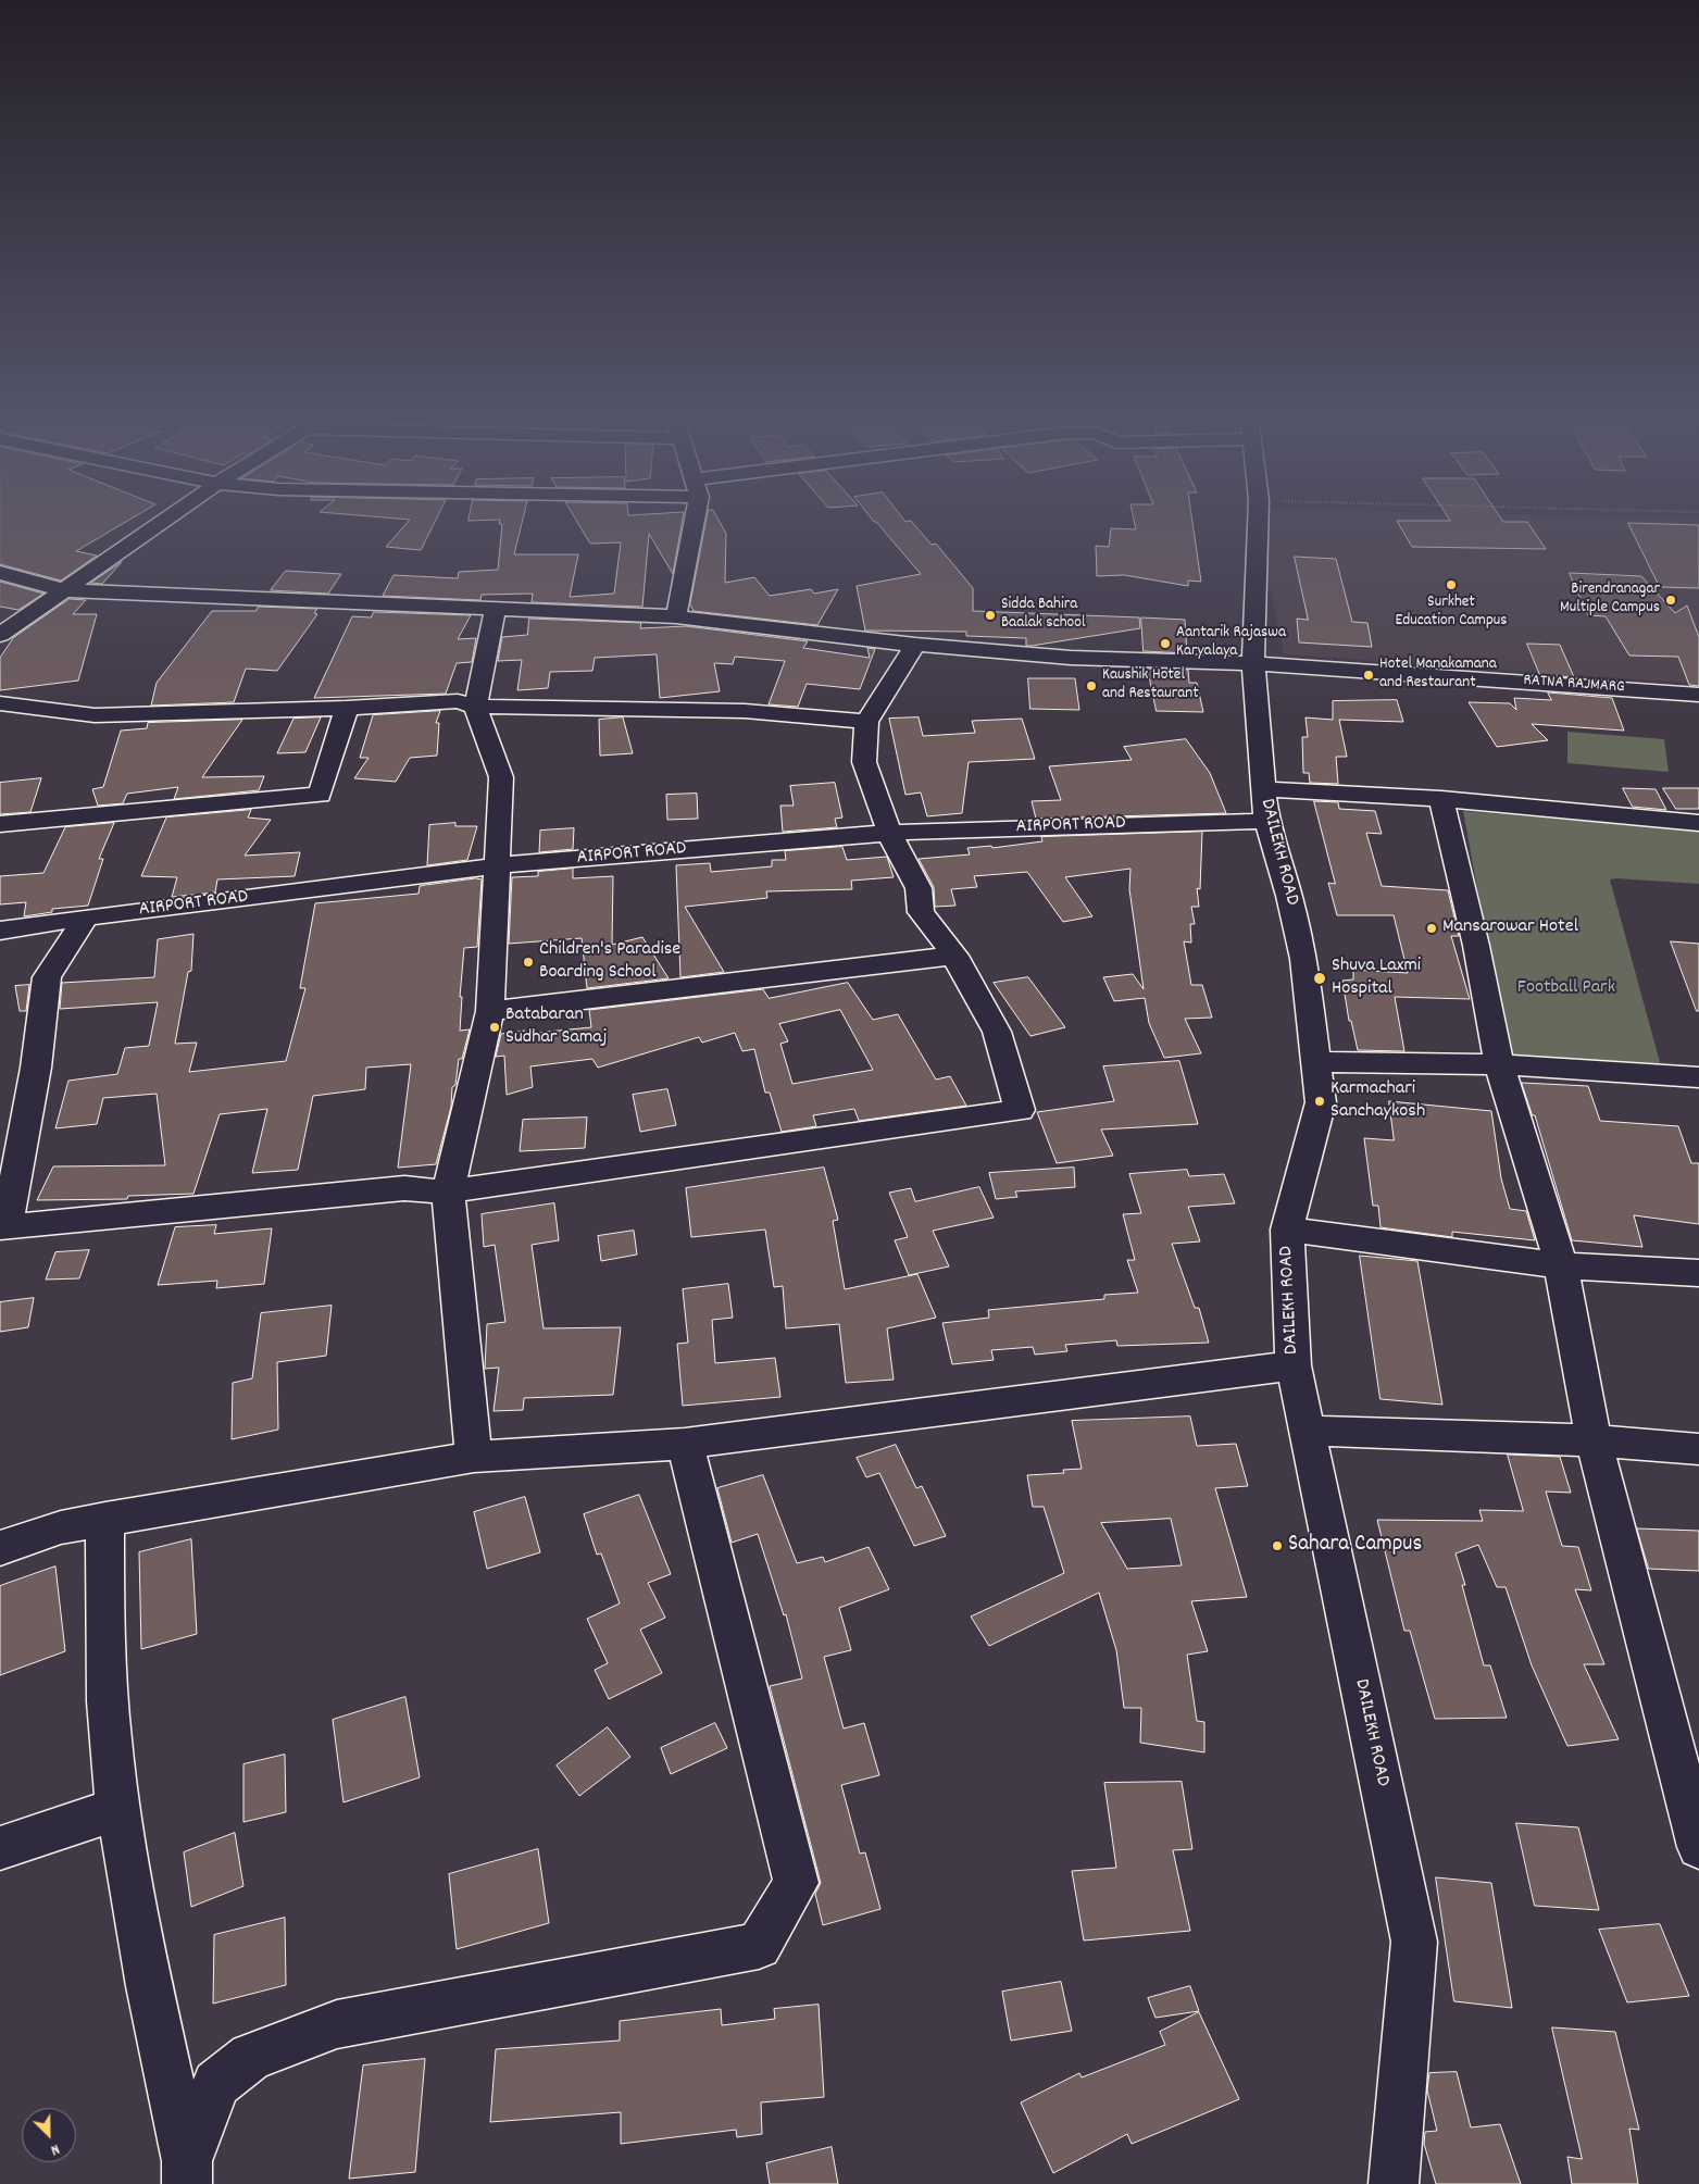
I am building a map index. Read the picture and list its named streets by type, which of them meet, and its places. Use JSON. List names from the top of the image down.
{
  "streets": {
    "street": ["RATNA RAJMARG", "AIRPORT ROAD", "DAILEKH ROAD"]
  },
  "crossings": [
    ["RATNA RAJMARG", "DAILEKH ROAD"],
    ["AIRPORT ROAD", "DAILEKH ROAD"]
  ],
  "parks": ["Football Park"],
  "places": [
    "Surkhet Education Campus",
    "Birendranagar Multiple Campus",
    "Sidda Bahira Baalak school",
    "Aantarik Rajaswa Karyalaya",
    "Hotel Manakamana and Restaurant",
    "Kaushik Hotel and Restaurant",
    "Mansarowar Hotel",
    "Children's Paradise Boarding School",
    "Shuva Laxmi Hospital",
    "Batabaran Sudhar Samaj",
    "Karmachari Sanchaykosh",
    "Sahara Campus"
  ],
  "north": "bottom right"
}
